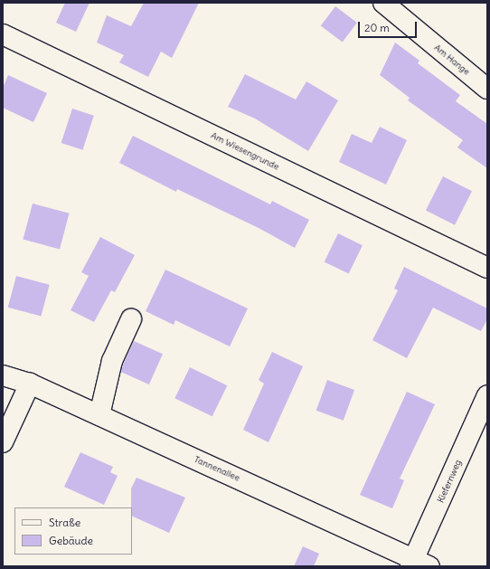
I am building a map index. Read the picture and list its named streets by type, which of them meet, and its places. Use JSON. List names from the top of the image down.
{
  "streets": {
    "street": [
      "Am Hange",
      "Am Wiesengrunde",
      "Tannenallee",
      "Kiefernweg"
    ]
  },
  "crossings": [
    ["Tannenallee", "Kiefernweg"]
  ],
  "legend": ["Straße", "Gebäude"],
  "scale_bar": "20 m"
}
